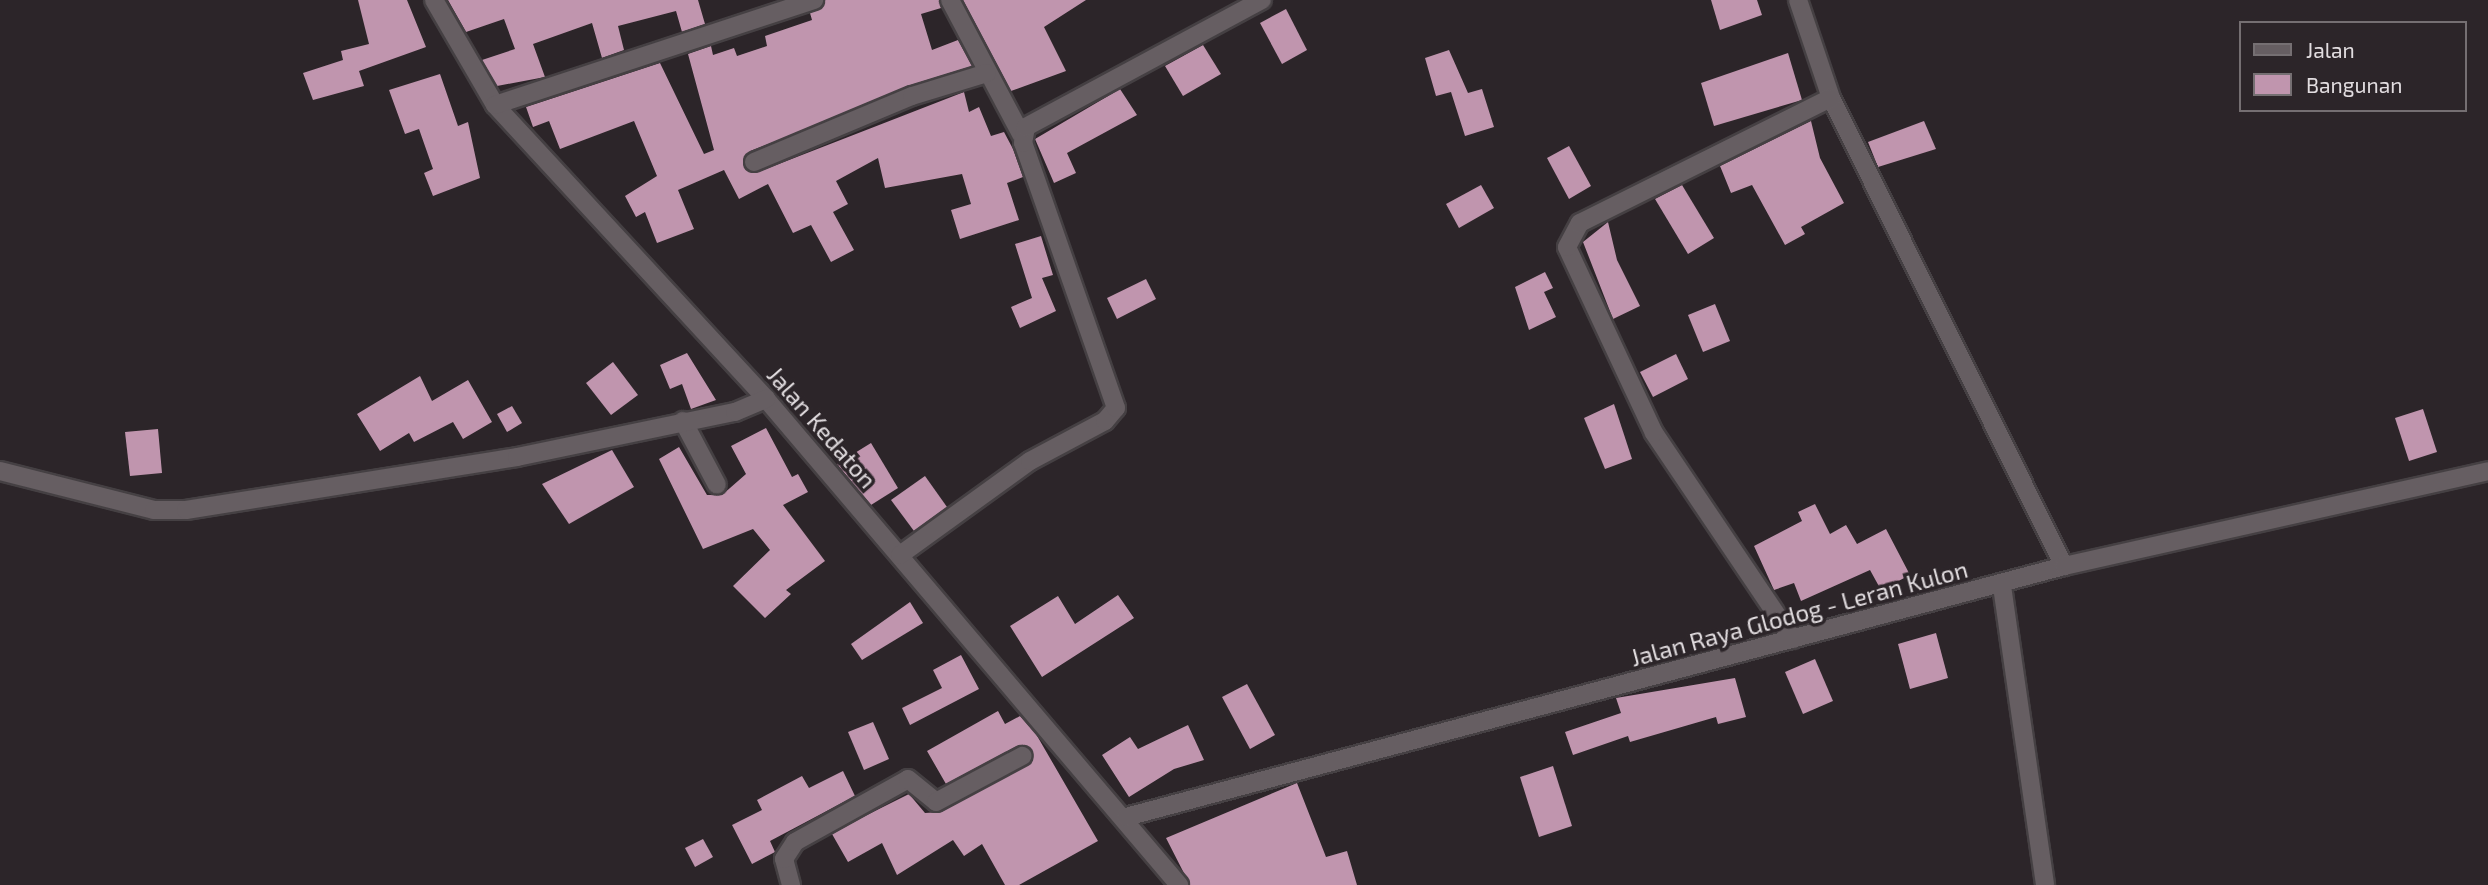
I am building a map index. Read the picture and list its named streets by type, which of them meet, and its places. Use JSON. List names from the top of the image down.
{
  "streets": {
    "street": ["Jalan Kedaton", "Jalan Raya Glodog - Leran Kulon"]
  },
  "crossings": [
    ["Jalan Kedaton", "Jalan Raya Glodog - Leran Kulon"]
  ],
  "legend": ["Jalan", "Bangunan"]
}
